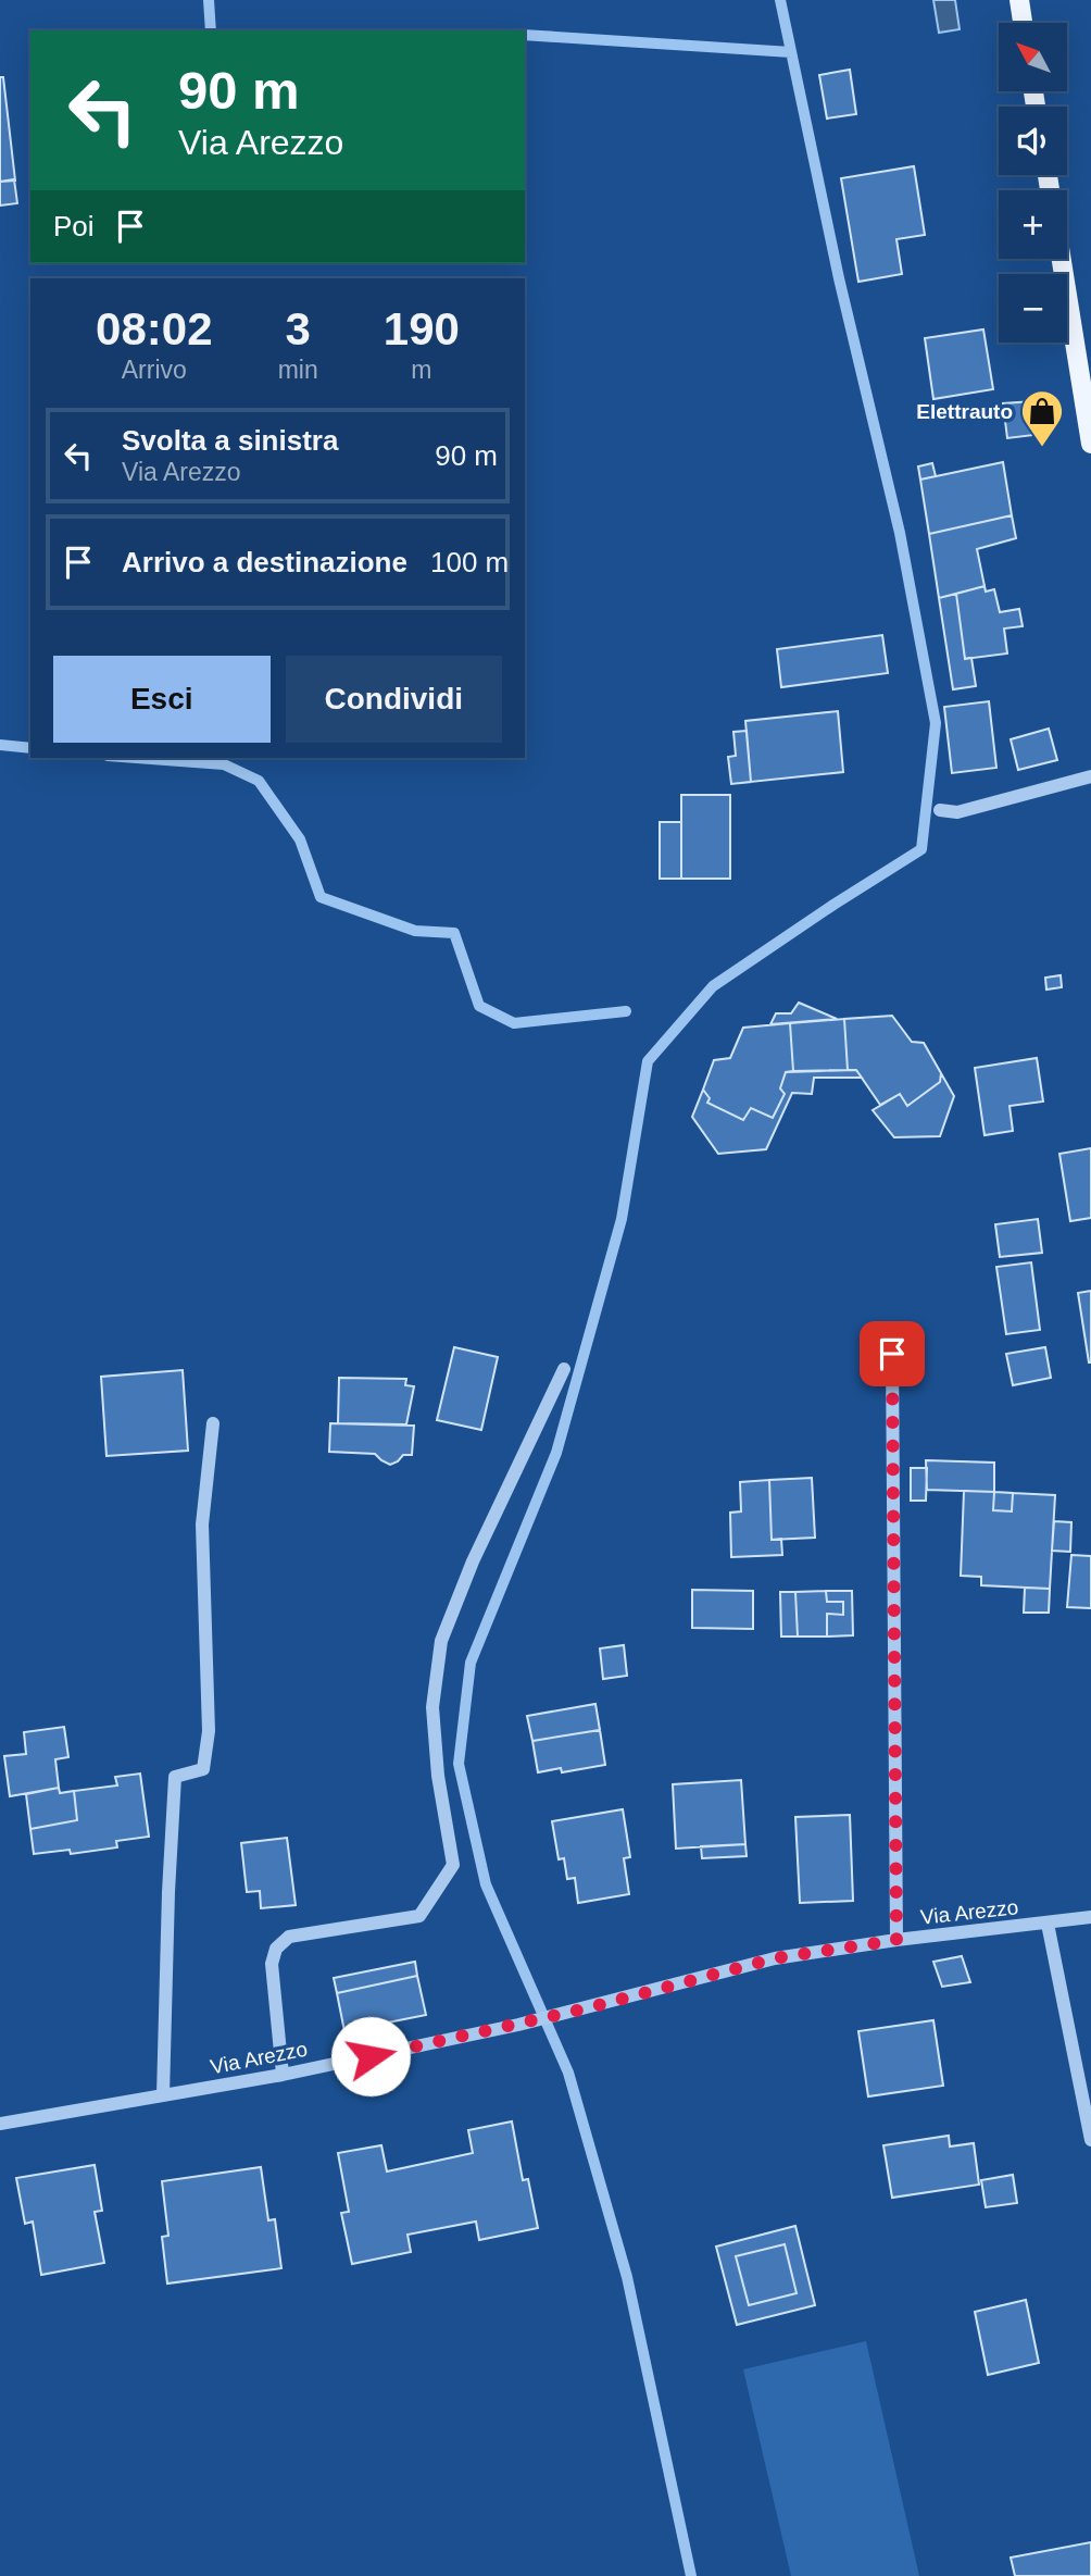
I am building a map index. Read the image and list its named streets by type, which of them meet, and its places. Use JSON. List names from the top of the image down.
{
  "streets": {
    "street": ["Via Arezzo"]
  },
  "places": {
    "shop": ["Elettrauto"]
  },
  "north": "top left",
  "page": {
    "map_buttons": ["+", "−"],
    "turn": ["90 m", "Via Arezzo"],
    "then": "Poi",
    "eta": [
      "08:02",
      "Arrivo",
      "3",
      "min",
      "190",
      "m"
    ],
    "list": [
      {
        "name": "Svolta a sinistra",
        "note": "Via Arezzo",
        "value": "90 m"
      },
      {
        "name": "Arrivo a destinazione",
        "value": "100 m"
      }
    ],
    "buttons": ["Esci", "Condividi"]
  }
}
